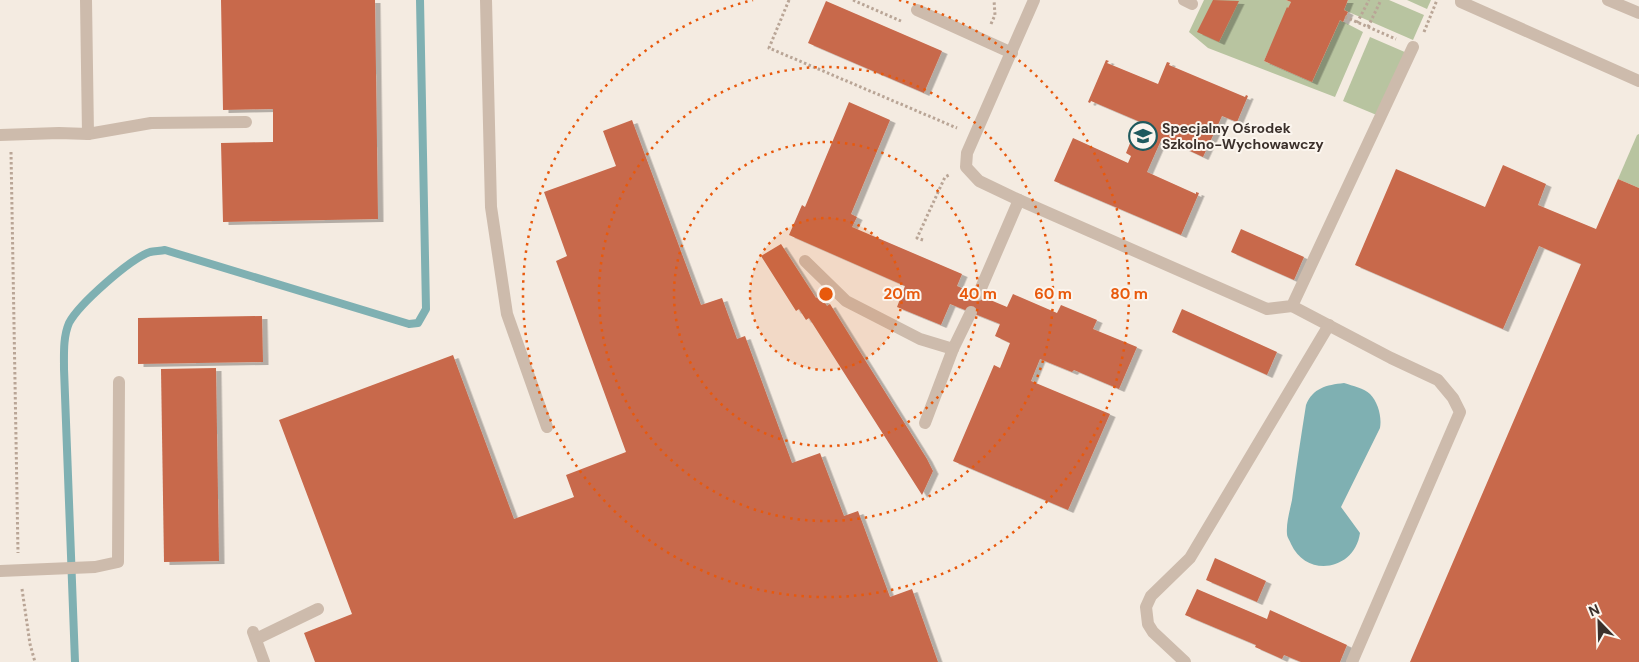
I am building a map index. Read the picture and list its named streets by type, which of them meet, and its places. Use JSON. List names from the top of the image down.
{
  "places": {
    "school or university": ["Specjalny Ośrodek Szkolno-Wychowawczy"]
  },
  "north": "top left",
  "rings": [
    "20 m",
    "40 m",
    "60 m",
    "80 m"
  ]
}
